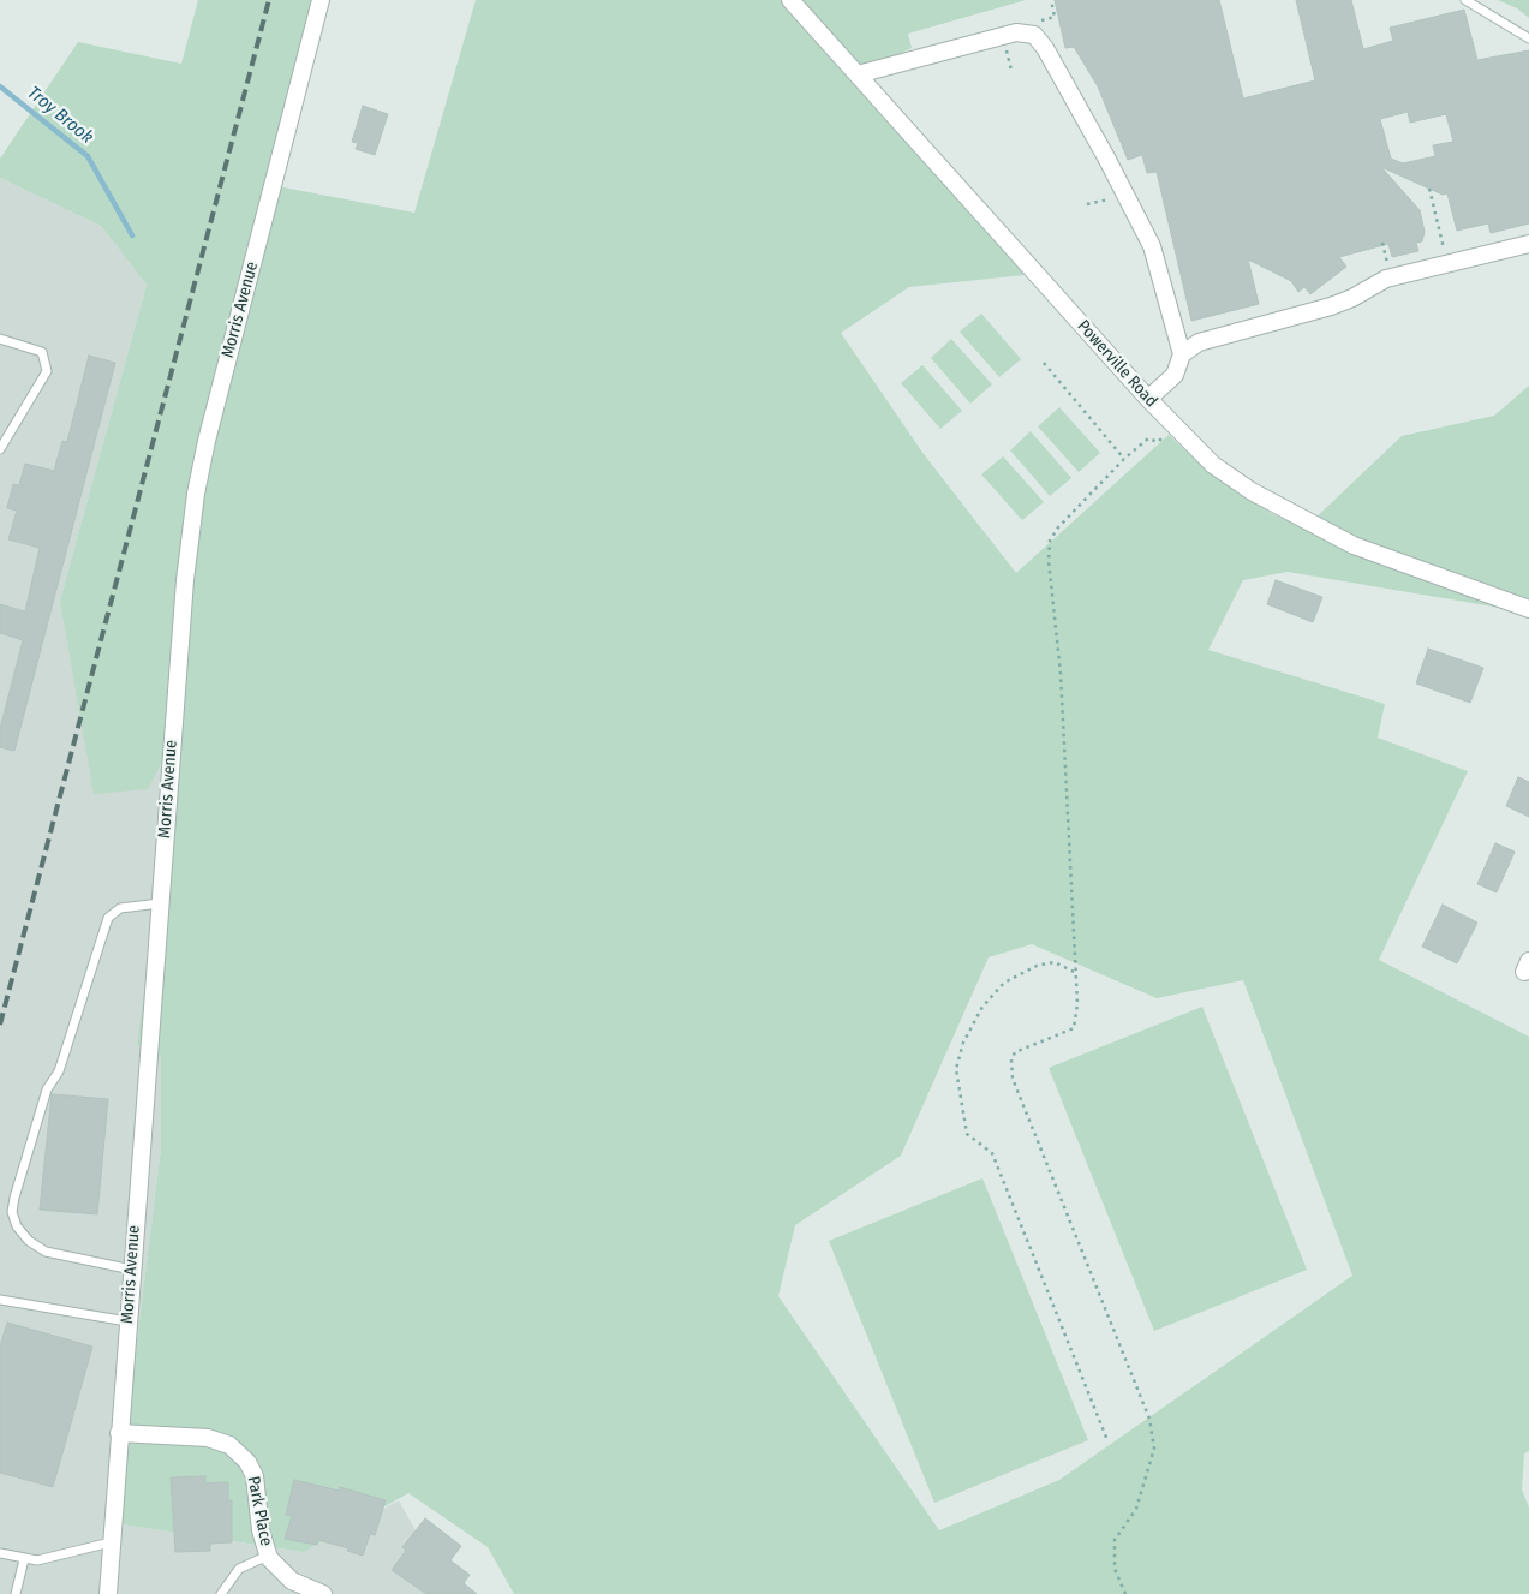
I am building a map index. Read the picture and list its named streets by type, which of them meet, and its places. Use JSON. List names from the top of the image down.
{
  "streets": {
    "street": ["Morris Avenue", "Powerville Road", "Park Place"]
  },
  "crossings": [
    ["Morris Avenue", "Park Place"]
  ],
  "water": ["Troy Brook"]
}
